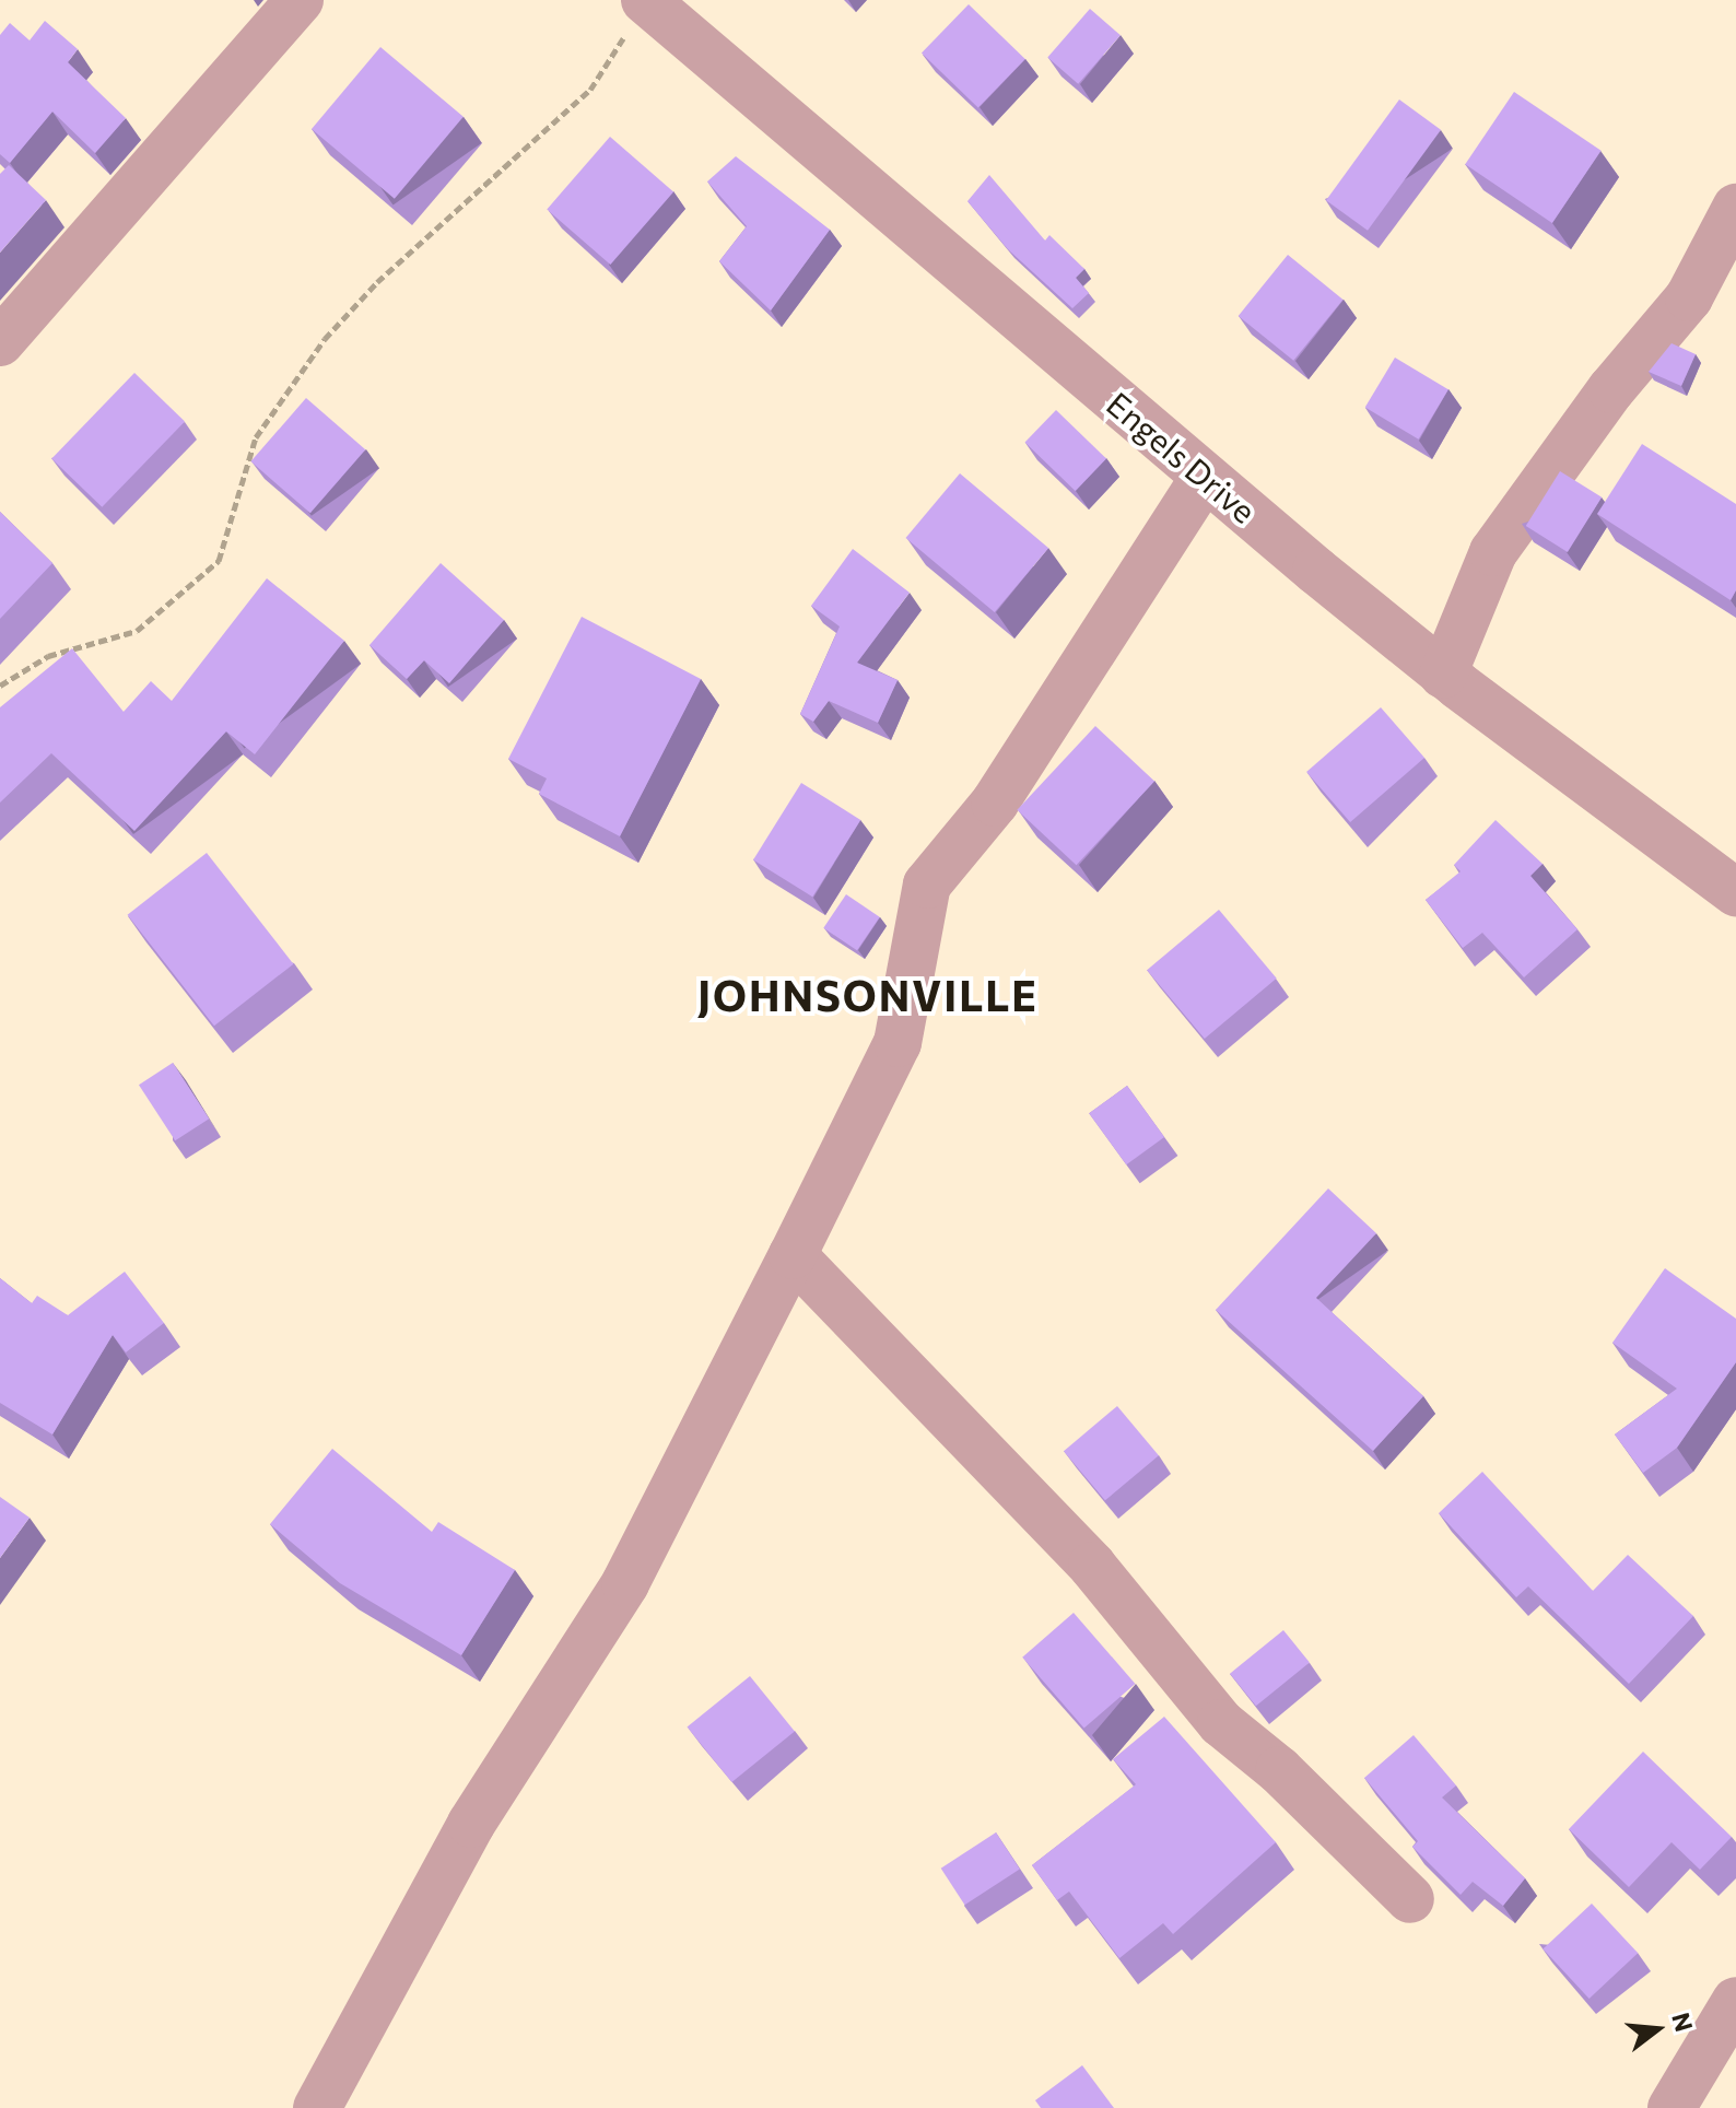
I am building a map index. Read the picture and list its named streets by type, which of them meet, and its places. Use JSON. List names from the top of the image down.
{
  "streets": {
    "street": ["Engels Drive"]
  },
  "districts": ["JOHNSONVILLE"],
  "north": "right"
}
